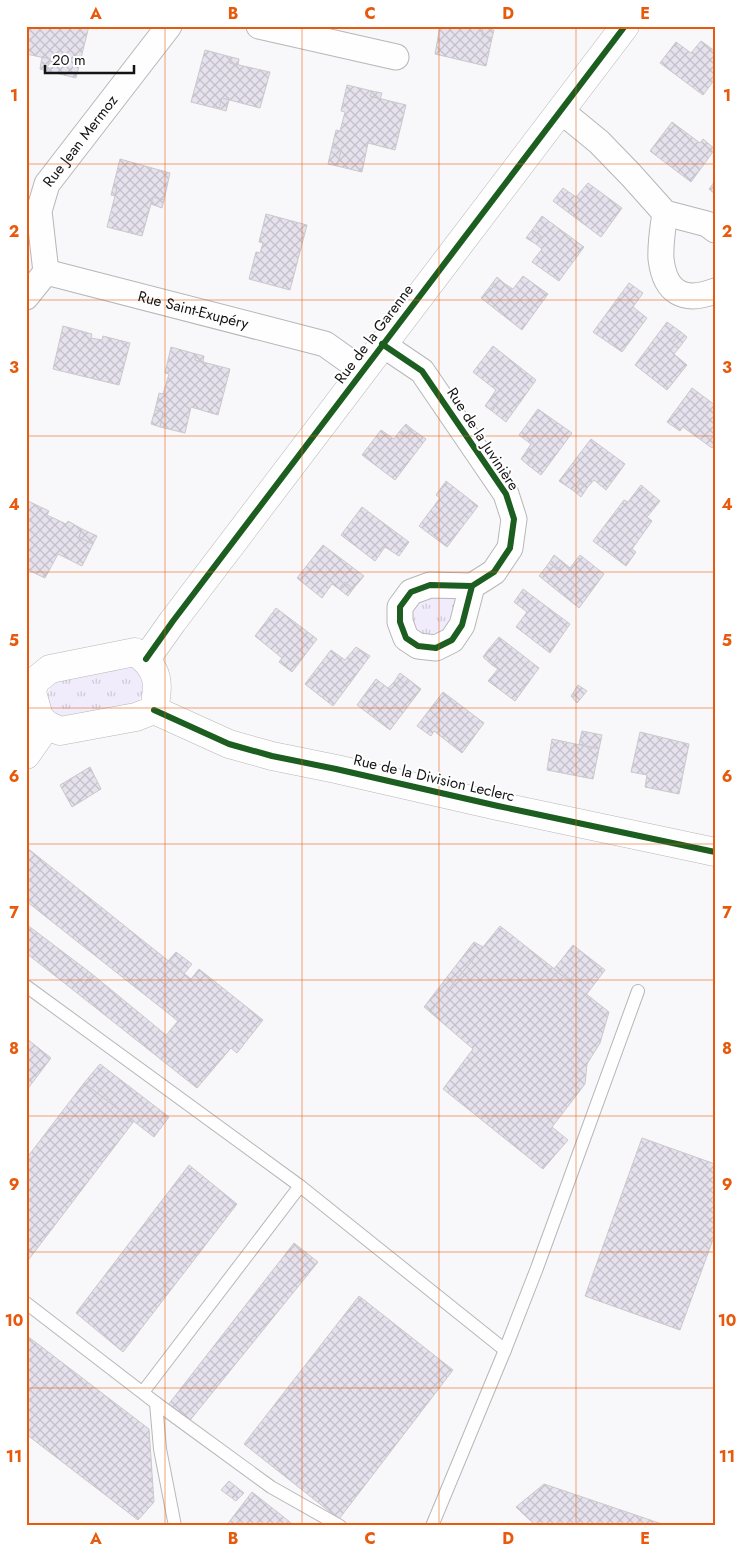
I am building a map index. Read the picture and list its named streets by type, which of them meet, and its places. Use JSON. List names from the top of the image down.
{
  "streets": {
    "street": [
      "Rue Jean Mermoz",
      "Rue Saint-Exupéry",
      "Rue de la Garenne",
      "Rue de la Juvinière",
      "Rue de la Division Leclerc"
    ]
  },
  "crossings": [
    ["Rue Jean Mermoz", "Rue Saint-Exupéry"],
    ["Rue Saint-Exupéry", "Rue de la Garenne"],
    ["Rue de la Garenne", "Rue de la Juvinière"]
  ],
  "scale_bar": "20 m",
  "grid": {
    "columns": [
      "A",
      "B",
      "C",
      "D",
      "E"
    ],
    "rows": [
      "1",
      "2",
      "3",
      "4",
      "5",
      "6",
      "7",
      "8",
      "9",
      "10",
      "11"
    ]
  }
}
